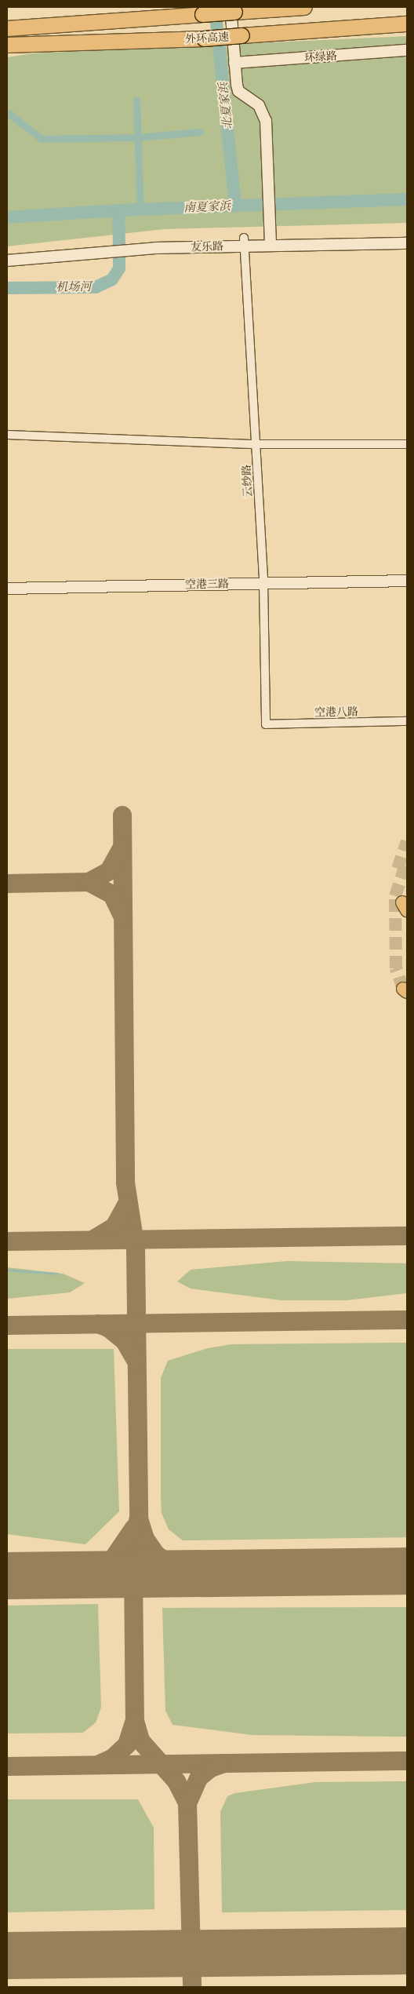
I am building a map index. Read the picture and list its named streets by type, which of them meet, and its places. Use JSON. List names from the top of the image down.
{
  "streets": {
    "highway": ["外环高速"],
    "street": [
      "环绿路",
      "友乐路",
      "云纱路",
      "空港三路",
      "空港八路"
    ]
  },
  "crossings": [
    ["友乐路", "云纱路"],
    ["云纱路", "空港三路"],
    ["云纱路", "空港八路"]
  ],
  "water": ["北夏家浜", "南夏家浜", "机场河"]
}
